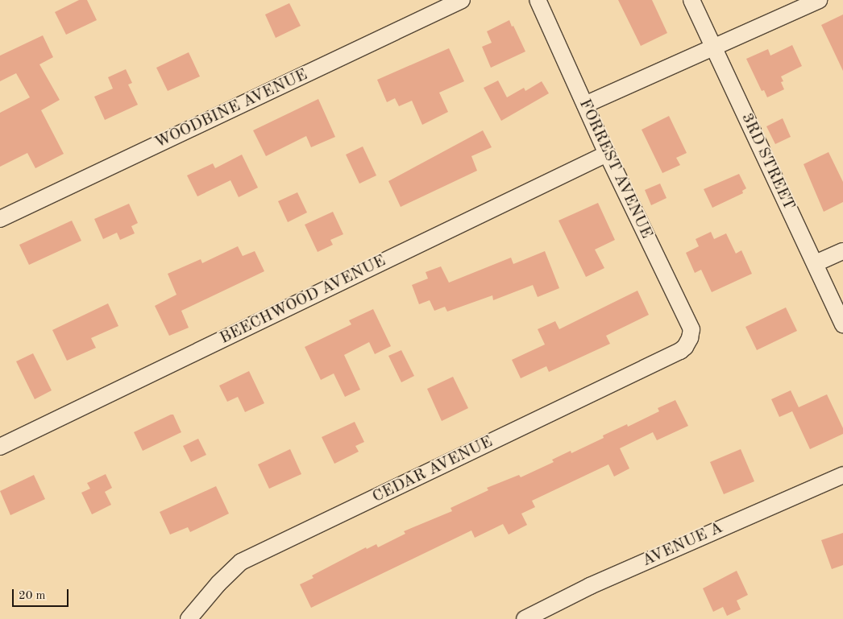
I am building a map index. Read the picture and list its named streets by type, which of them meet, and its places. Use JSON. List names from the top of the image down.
{
  "streets": {
    "street": [
      "WOODBINE AVENUE",
      "3RD STREET",
      "FORREST AVENUE",
      "BEECHWOOD AVENUE",
      "CEDAR AVENUE",
      "AVENUE A"
    ]
  },
  "crossings": [
    ["FORREST AVENUE", "BEECHWOOD AVENUE"],
    ["FORREST AVENUE", "CEDAR AVENUE"]
  ],
  "scale_bar": "20 m"
}
